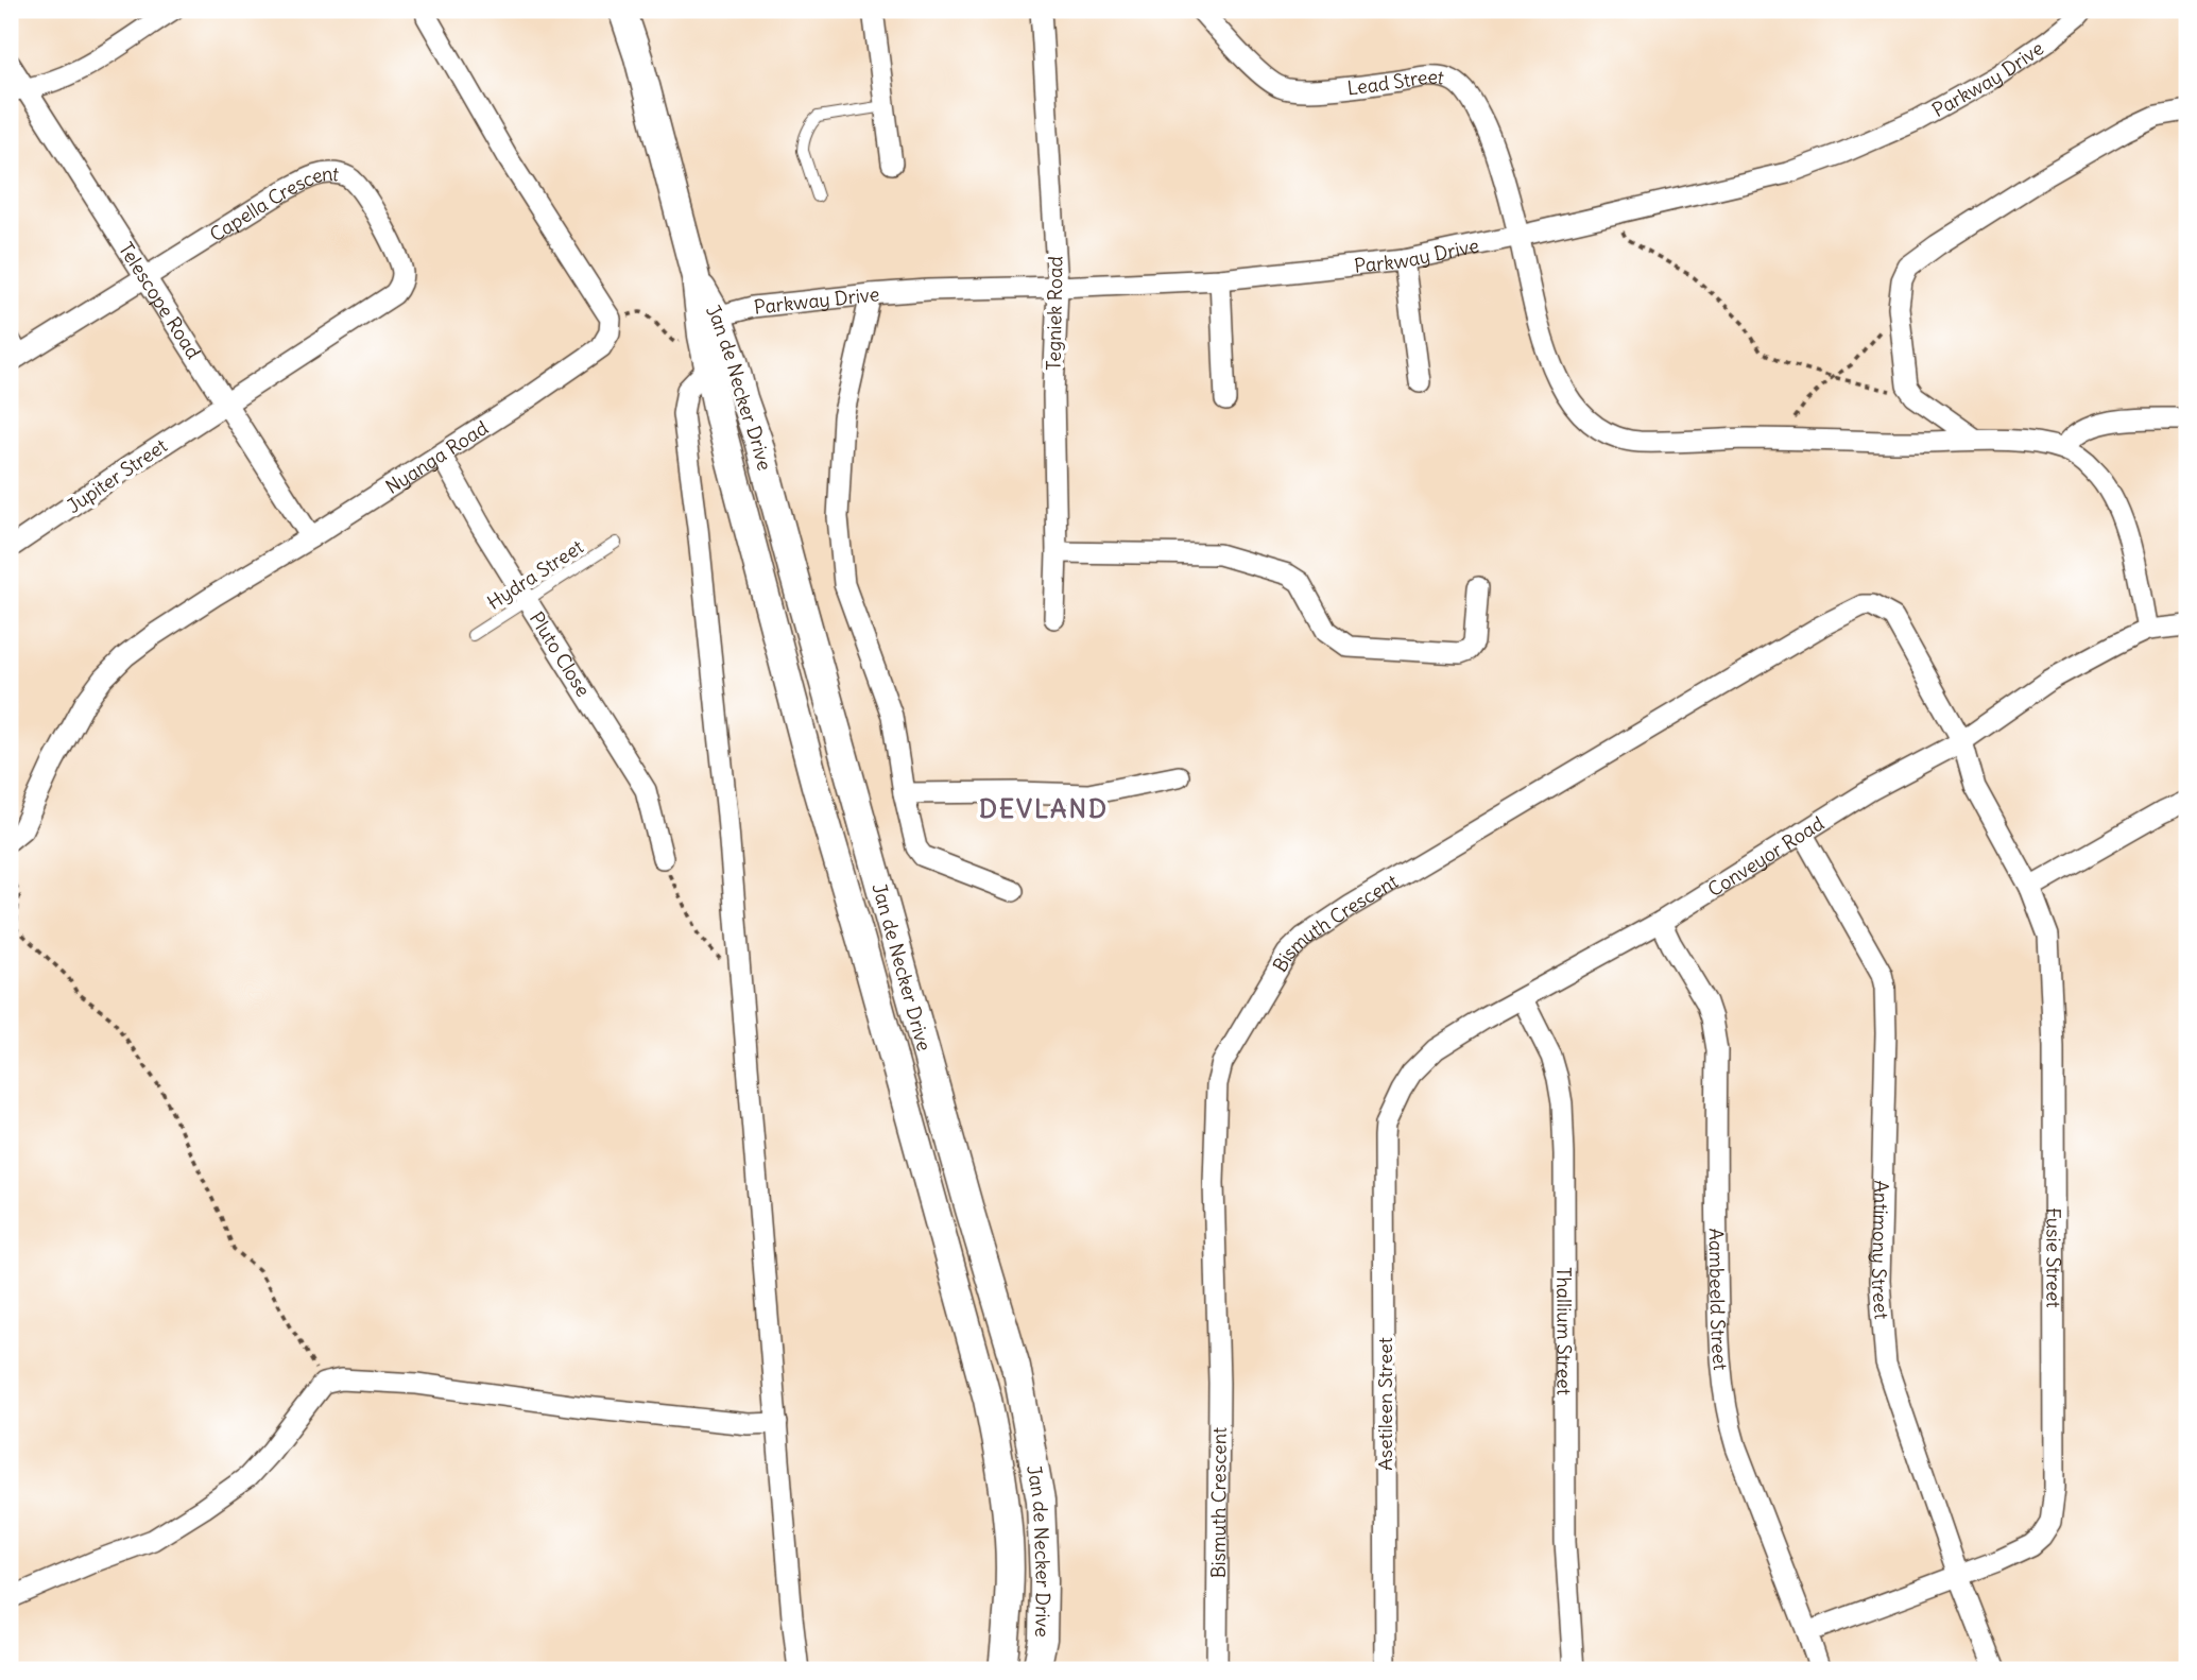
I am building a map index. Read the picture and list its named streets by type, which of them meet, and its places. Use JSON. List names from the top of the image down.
{
  "streets": {
    "main road": ["Jan de Necker Drive"],
    "street": [
      "Parkway Drive",
      "Lead Street",
      "Capella Crescent",
      "Telescope Road",
      "Tegniek Road",
      "Nyanga Road",
      "Jupiter Street",
      "Pluto Close",
      "Conveyor Road",
      "Bismuth Crescent",
      "Antimony Street",
      "Fusie Street",
      "Aambeeld Street",
      "Thallium Street",
      "Asetileen Street"
    ],
    "lane": ["Hydra Street"]
  },
  "crossings": [
    ["Parkway Drive", "Lead Street"],
    ["Parkway Drive", "Tegniek Road"],
    ["Parkway Drive", "Jan de Necker Drive"],
    ["Capella Crescent", "Telescope Road"],
    ["Capella Crescent", "Jupiter Street"],
    ["Telescope Road", "Nyanga Road"],
    ["Telescope Road", "Jupiter Street"],
    ["Nyanga Road", "Pluto Close"],
    ["Hydra Street", "Pluto Close"],
    ["Conveyor Road", "Bismuth Crescent"],
    ["Conveyor Road", "Antimony Street"],
    ["Conveyor Road", "Fusie Street"],
    ["Conveyor Road", "Aambeeld Street"],
    ["Conveyor Road", "Thallium Street"],
    ["Conveyor Road", "Asetileen Street"],
    ["Bismuth Crescent", "Fusie Street"],
    ["Antimony Street", "Fusie Street"],
    ["Fusie Street", "Aambeeld Street"]
  ],
  "districts": ["DEVLAND"]
}
